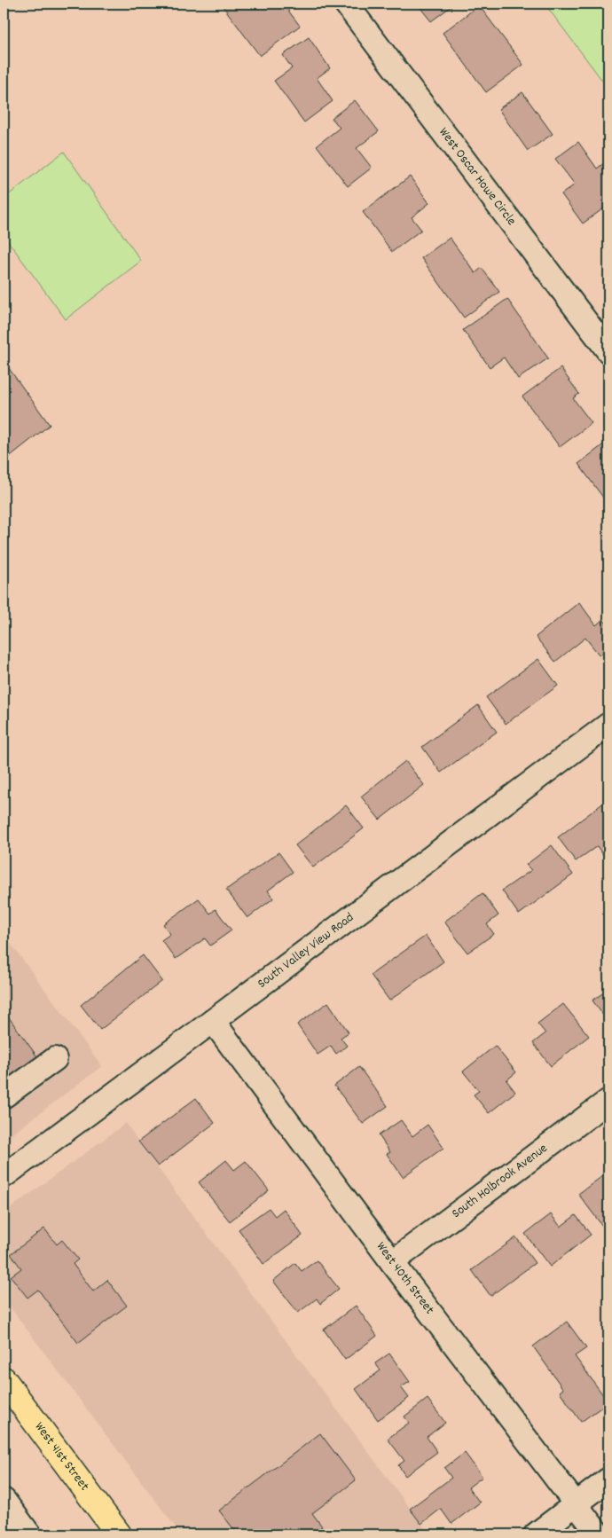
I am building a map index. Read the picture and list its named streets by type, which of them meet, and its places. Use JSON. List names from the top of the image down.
{
  "streets": {
    "main road": ["West 41st Street"],
    "street": [
      "West Oscar Howe Circle",
      "South Valley View Road",
      "South Holbrook Avenue",
      "West 40th Street"
    ]
  },
  "crossings": [
    ["South Valley View Road", "West 40th Street"],
    ["South Holbrook Avenue", "West 40th Street"]
  ]
}
